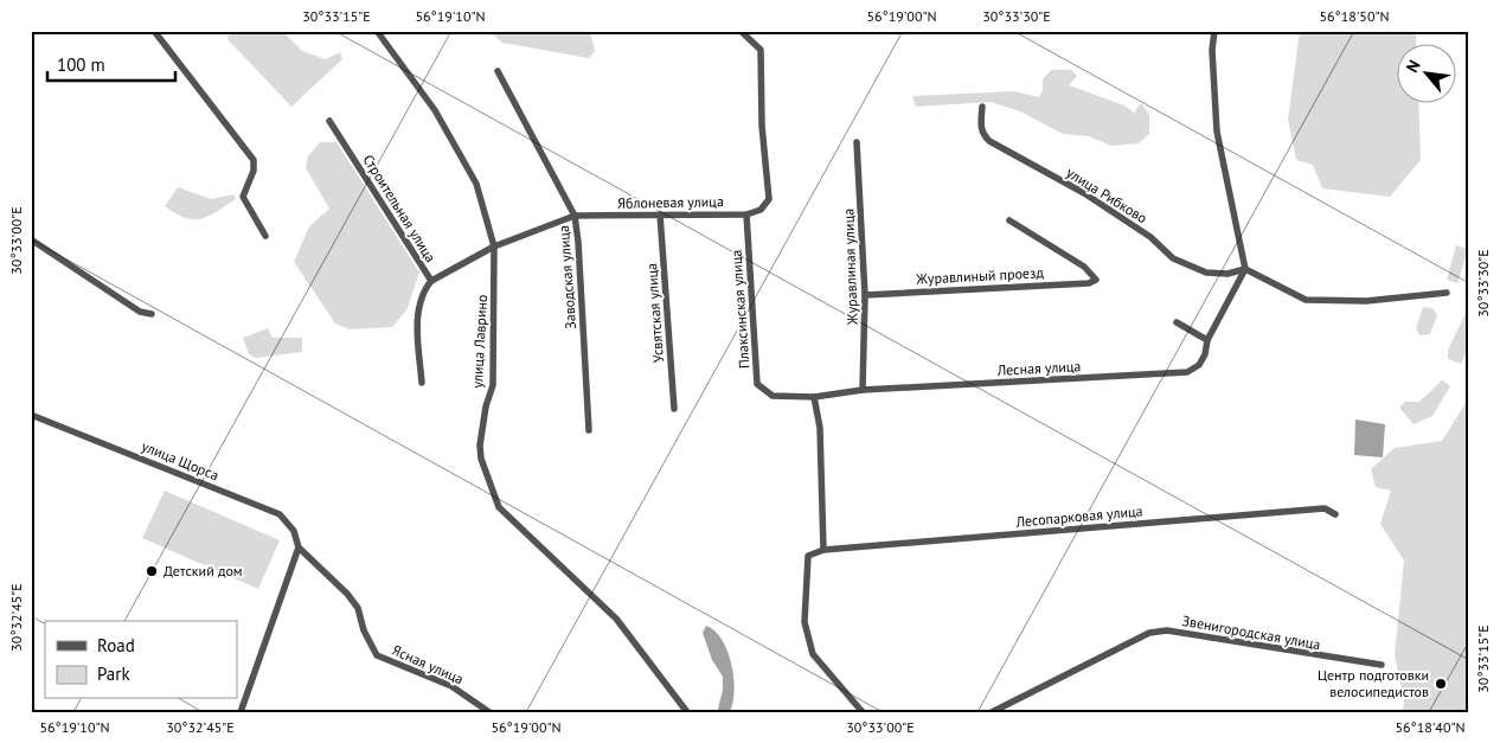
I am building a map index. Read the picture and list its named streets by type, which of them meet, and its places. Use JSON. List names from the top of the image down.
{
  "streets": {
    "street": [
      "улица Рибково",
      "Яблоневая улица",
      "Строительная улица",
      "Журавлиная улица",
      "Журавлиный проезд",
      "Заводская улица",
      "Плаксинская улица",
      "Усвятская улица",
      "улица Лаврино",
      "Лесная улица",
      "улица Щорса",
      "Лесопарковая улица",
      "Звенигородская улица",
      "Ясная улица"
    ]
  },
  "crossings": [
    ["улица Рибково", "Лесная улица"],
    ["Яблоневая улица", "Строительная улица"],
    ["Яблоневая улица", "Заводская улица"],
    ["Яблоневая улица", "Плаксинская улица"],
    ["Яблоневая улица", "Усвятская улица"],
    ["Яблоневая улица", "улица Лаврино"],
    ["Журавлиная улица", "Журавлиный проезд"],
    ["Журавлиная улица", "Лесная улица"],
    ["Плаксинская улица", "Лесная улица"],
    ["улица Щорса", "Ясная улица"]
  ],
  "places": ["Детский дом", "Центр подготовки велосипедистов"],
  "legend": ["Road", "Park"],
  "scale_bar": "100 m",
  "north": "top left",
  "coordinates": [
    "30°33'15\"E",
    "56°19'10\"N",
    "56°19'00\"N",
    "30°33'30\"E",
    "56°18'50\"N",
    "30°33'00\"E",
    "30°32'45\"E",
    "56°18'40\"N"
  ]
}
